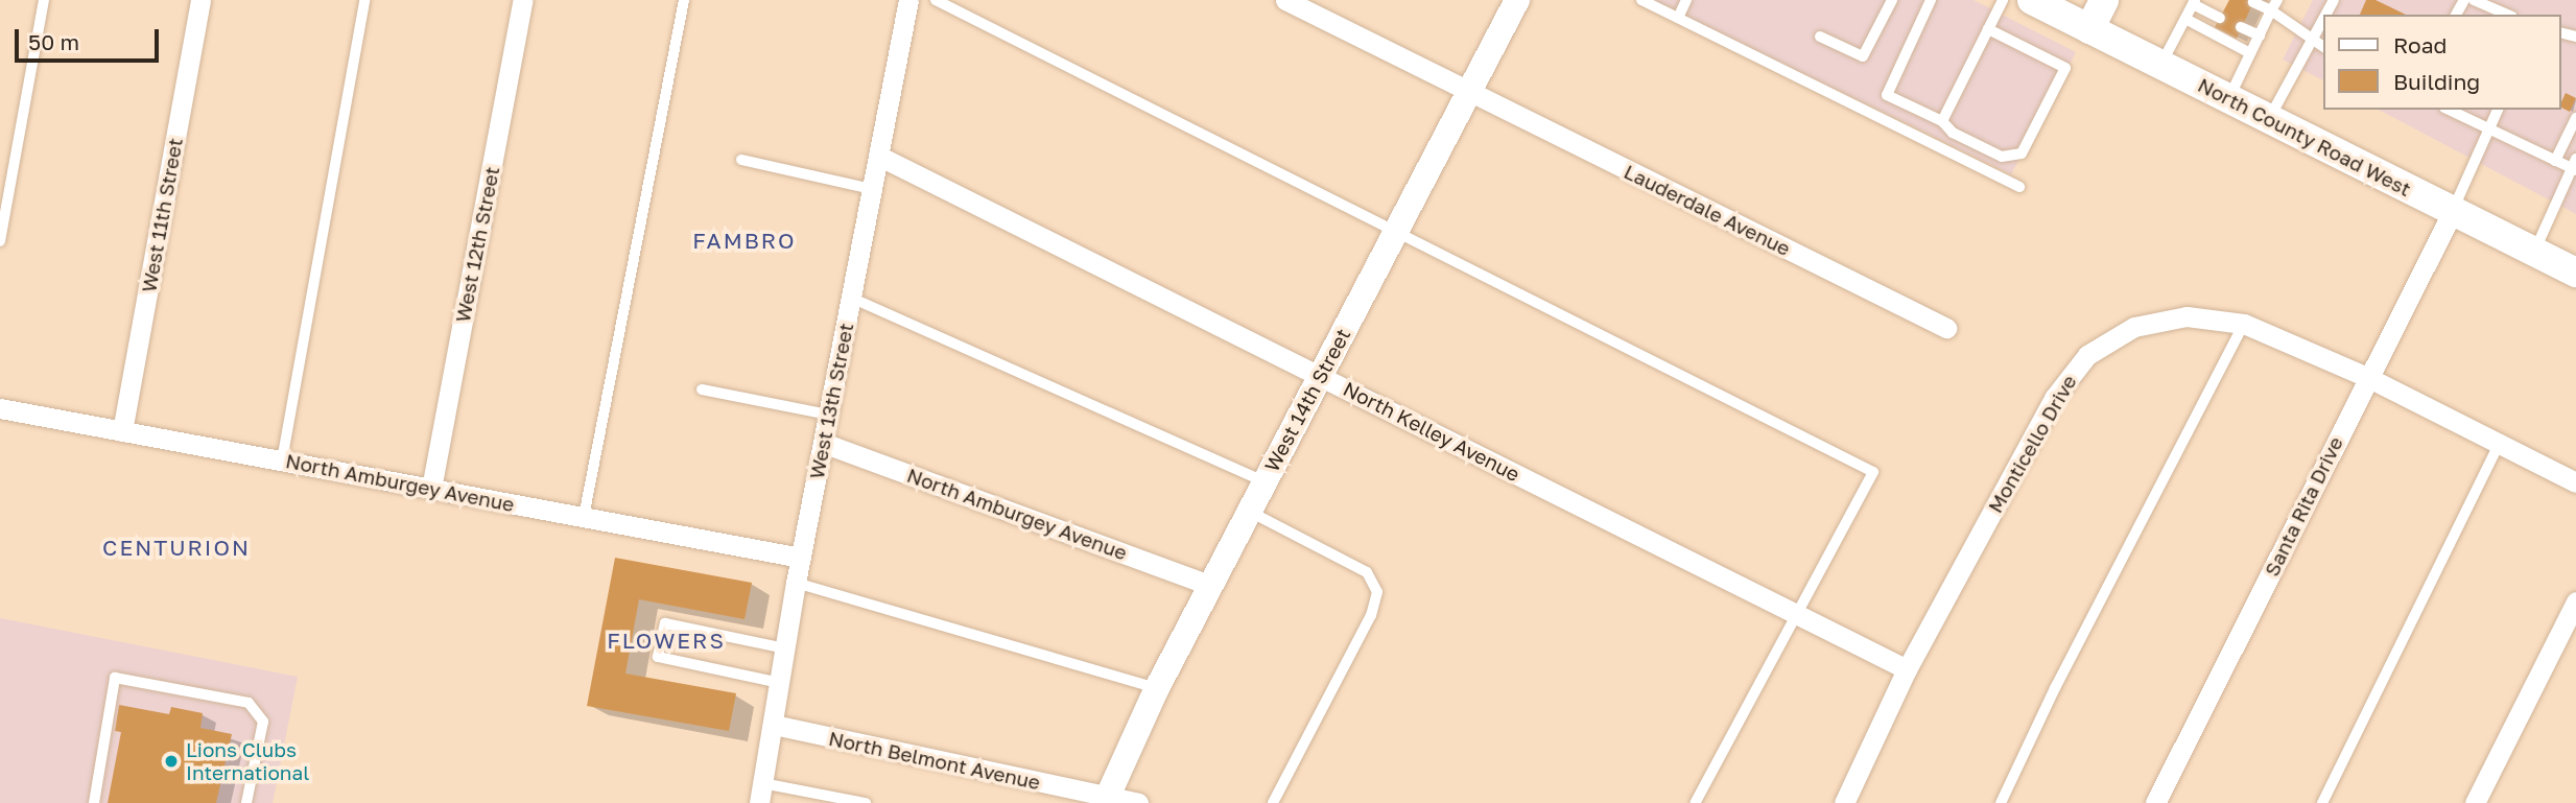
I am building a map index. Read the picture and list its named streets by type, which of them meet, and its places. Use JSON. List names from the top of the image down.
{
  "streets": {
    "main road": ["North County Road West"],
    "street": [
      "Lauderdale Avenue",
      "West 11th Street",
      "West 12th Street",
      "West 14th Street",
      "West 13th Street",
      "North Kelley Avenue",
      "Monticello Drive",
      "North Amburgey Avenue",
      "Santa Rita Drive",
      "North Belmont Avenue"
    ]
  },
  "crossings": [
    ["North County Road West", "Santa Rita Drive"],
    ["Lauderdale Avenue", "West 14th Street"],
    ["West 11th Street", "North Amburgey Avenue"],
    ["West 12th Street", "North Amburgey Avenue"],
    ["West 14th Street", "North Kelley Avenue"],
    ["West 14th Street", "North Amburgey Avenue"],
    ["West 14th Street", "North Belmont Avenue"],
    ["West 13th Street", "North Kelley Avenue"],
    ["West 13th Street", "North Amburgey Avenue"],
    ["West 13th Street", "North Belmont Avenue"],
    ["North Kelley Avenue", "Monticello Drive"],
    ["Monticello Drive", "Santa Rita Drive"]
  ],
  "districts": ["FAMBRO", "CENTURION", "FLOWERS"],
  "places": ["Lions Clubs International"],
  "legend": ["Road", "Building"],
  "scale_bar": "50 m"
}
